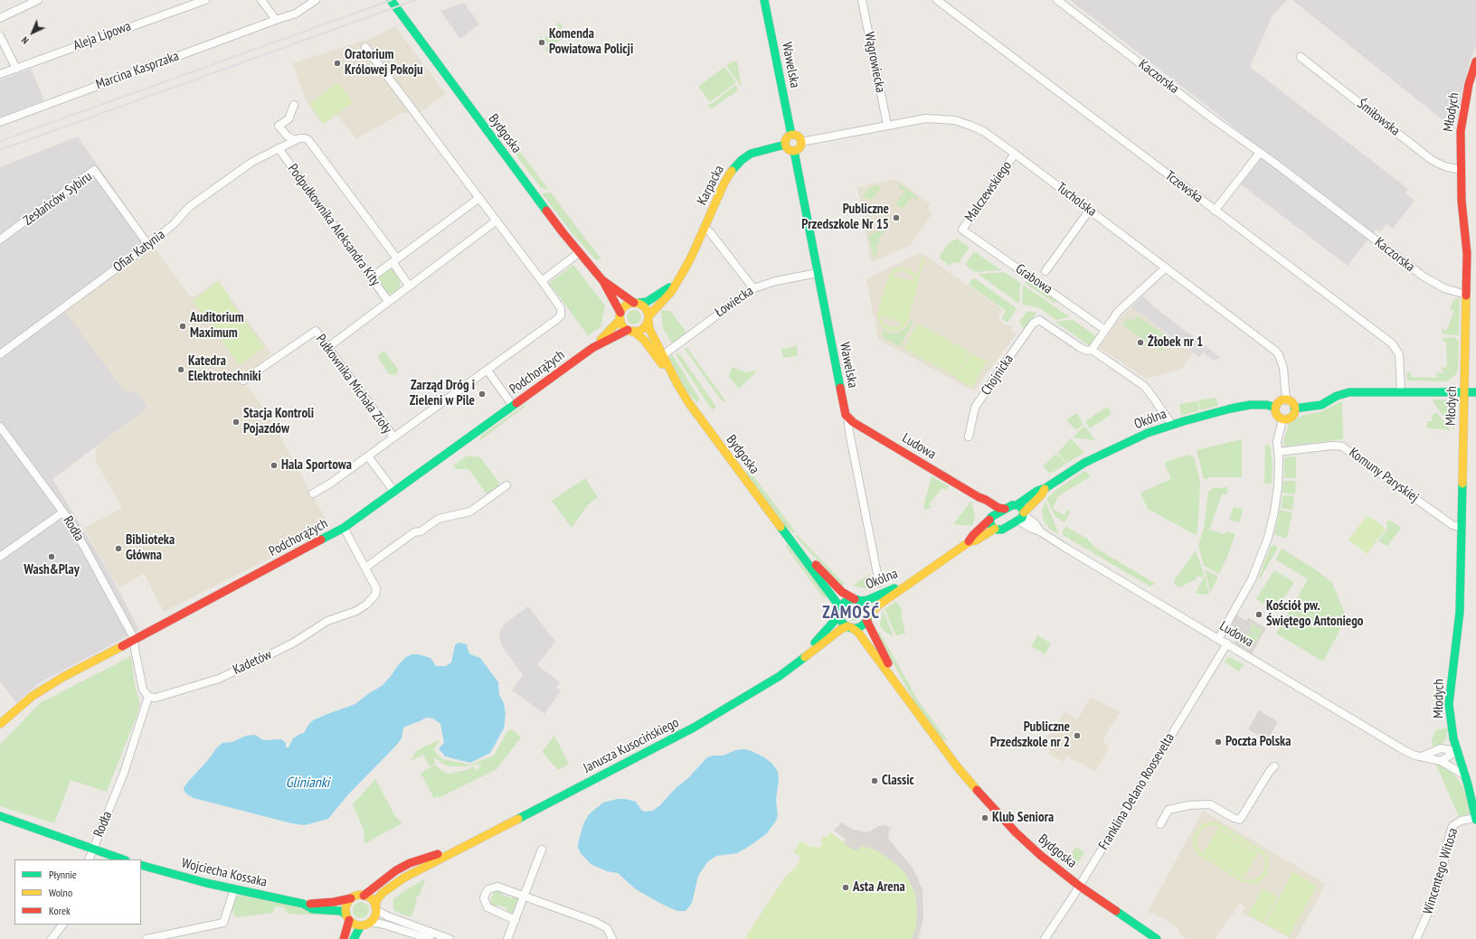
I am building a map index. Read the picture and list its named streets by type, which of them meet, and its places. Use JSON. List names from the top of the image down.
{
  "streets": {
    "street": [
      "Aleja Lipowa",
      "Wągrowiecka",
      "Wawelska",
      "Marcina Kasprzaka",
      "Kaczorska",
      "Młodych",
      "Śmiłowska",
      "Bydgoska",
      "Karpacka",
      "Tczewska",
      "Malczewskiego",
      "Zesłańców Sybiru",
      "Tucholska",
      "Podpułkownika Aleksandra Kity",
      "Ofiar Katynia",
      "Grabowa",
      "Łowiecka",
      "Podchorążych",
      "Chojnicka",
      "Pułkownika Michała Zioły",
      "Okólna",
      "Ludowa",
      "Komuny Paryskiej",
      "Rodła",
      "Kadetów",
      "Janusza Kusocińskiego",
      "Franklina Delano Roosevelta",
      "Wincentego Witosa",
      "Wojciecha Kossaka"
    ]
  },
  "crossings": [
    ["Wągrowiecka", "Tucholska"],
    ["Wawelska", "Karpacka"],
    ["Wawelska", "Tucholska"],
    ["Wawelska", "Łowiecka"],
    ["Wawelska", "Ludowa"],
    ["Kaczorska", "Młodych"],
    ["Młodych", "Śmiłowska"],
    ["Młodych", "Ludowa"],
    ["Młodych", "Komuny Paryskiej"],
    ["Młodych", "Wincentego Witosa"],
    ["Bydgoska", "Karpacka"],
    ["Bydgoska", "Łowiecka"],
    ["Bydgoska", "Podchorążych"],
    ["Bydgoska", "Okólna"],
    ["Bydgoska", "Janusza Kusocińskiego"],
    ["Bydgoska", "Franklina Delano Roosevelta"],
    ["Karpacka", "Tucholska"],
    ["Karpacka", "Łowiecka"],
    ["Karpacka", "Podchorążych"],
    ["Malczewskiego", "Tucholska"],
    ["Malczewskiego", "Grabowa"],
    ["Zesłańców Sybiru", "Ofiar Katynia"],
    ["Tucholska", "Okólna"],
    ["Podpułkownika Aleksandra Kity", "Ofiar Katynia"],
    ["Podchorążych", "Rodła"],
    ["Podchorążych", "Kadetów"],
    ["Okólna", "Ludowa"],
    ["Okólna", "Janusza Kusocińskiego"],
    ["Ludowa", "Franklina Delano Roosevelta"],
    ["Rodła", "Kadetów"],
    ["Janusza Kusocińskiego", "Wojciecha Kossaka"]
  ],
  "districts": ["ZAMOŚĆ"],
  "water": ["Glinianki"],
  "places": [
    "Komenda Powiatowa Policji",
    "Oratorium Królowej Pokoju",
    "Publiczne Przedszkole Nr 15",
    "Auditorium Maximum",
    "Żłobek nr 1",
    "Katedra Elektrotechniki",
    "Zarząd Dróg i Zieleni w Pile",
    "Stacja Kontroli Pojazdów",
    "Hala Sportowa",
    "Biblioteka Główna",
    "Wash&Play",
    "Kościół pw. Świętego Antoniego",
    "Publiczne Przedszkole nr 2",
    "Poczta Polska",
    "Classic",
    "Klub Seniora",
    "Asta Arena"
  ],
  "legend": ["Płynnie", "Wolno", "Korek"],
  "north": "bottom left"
}
